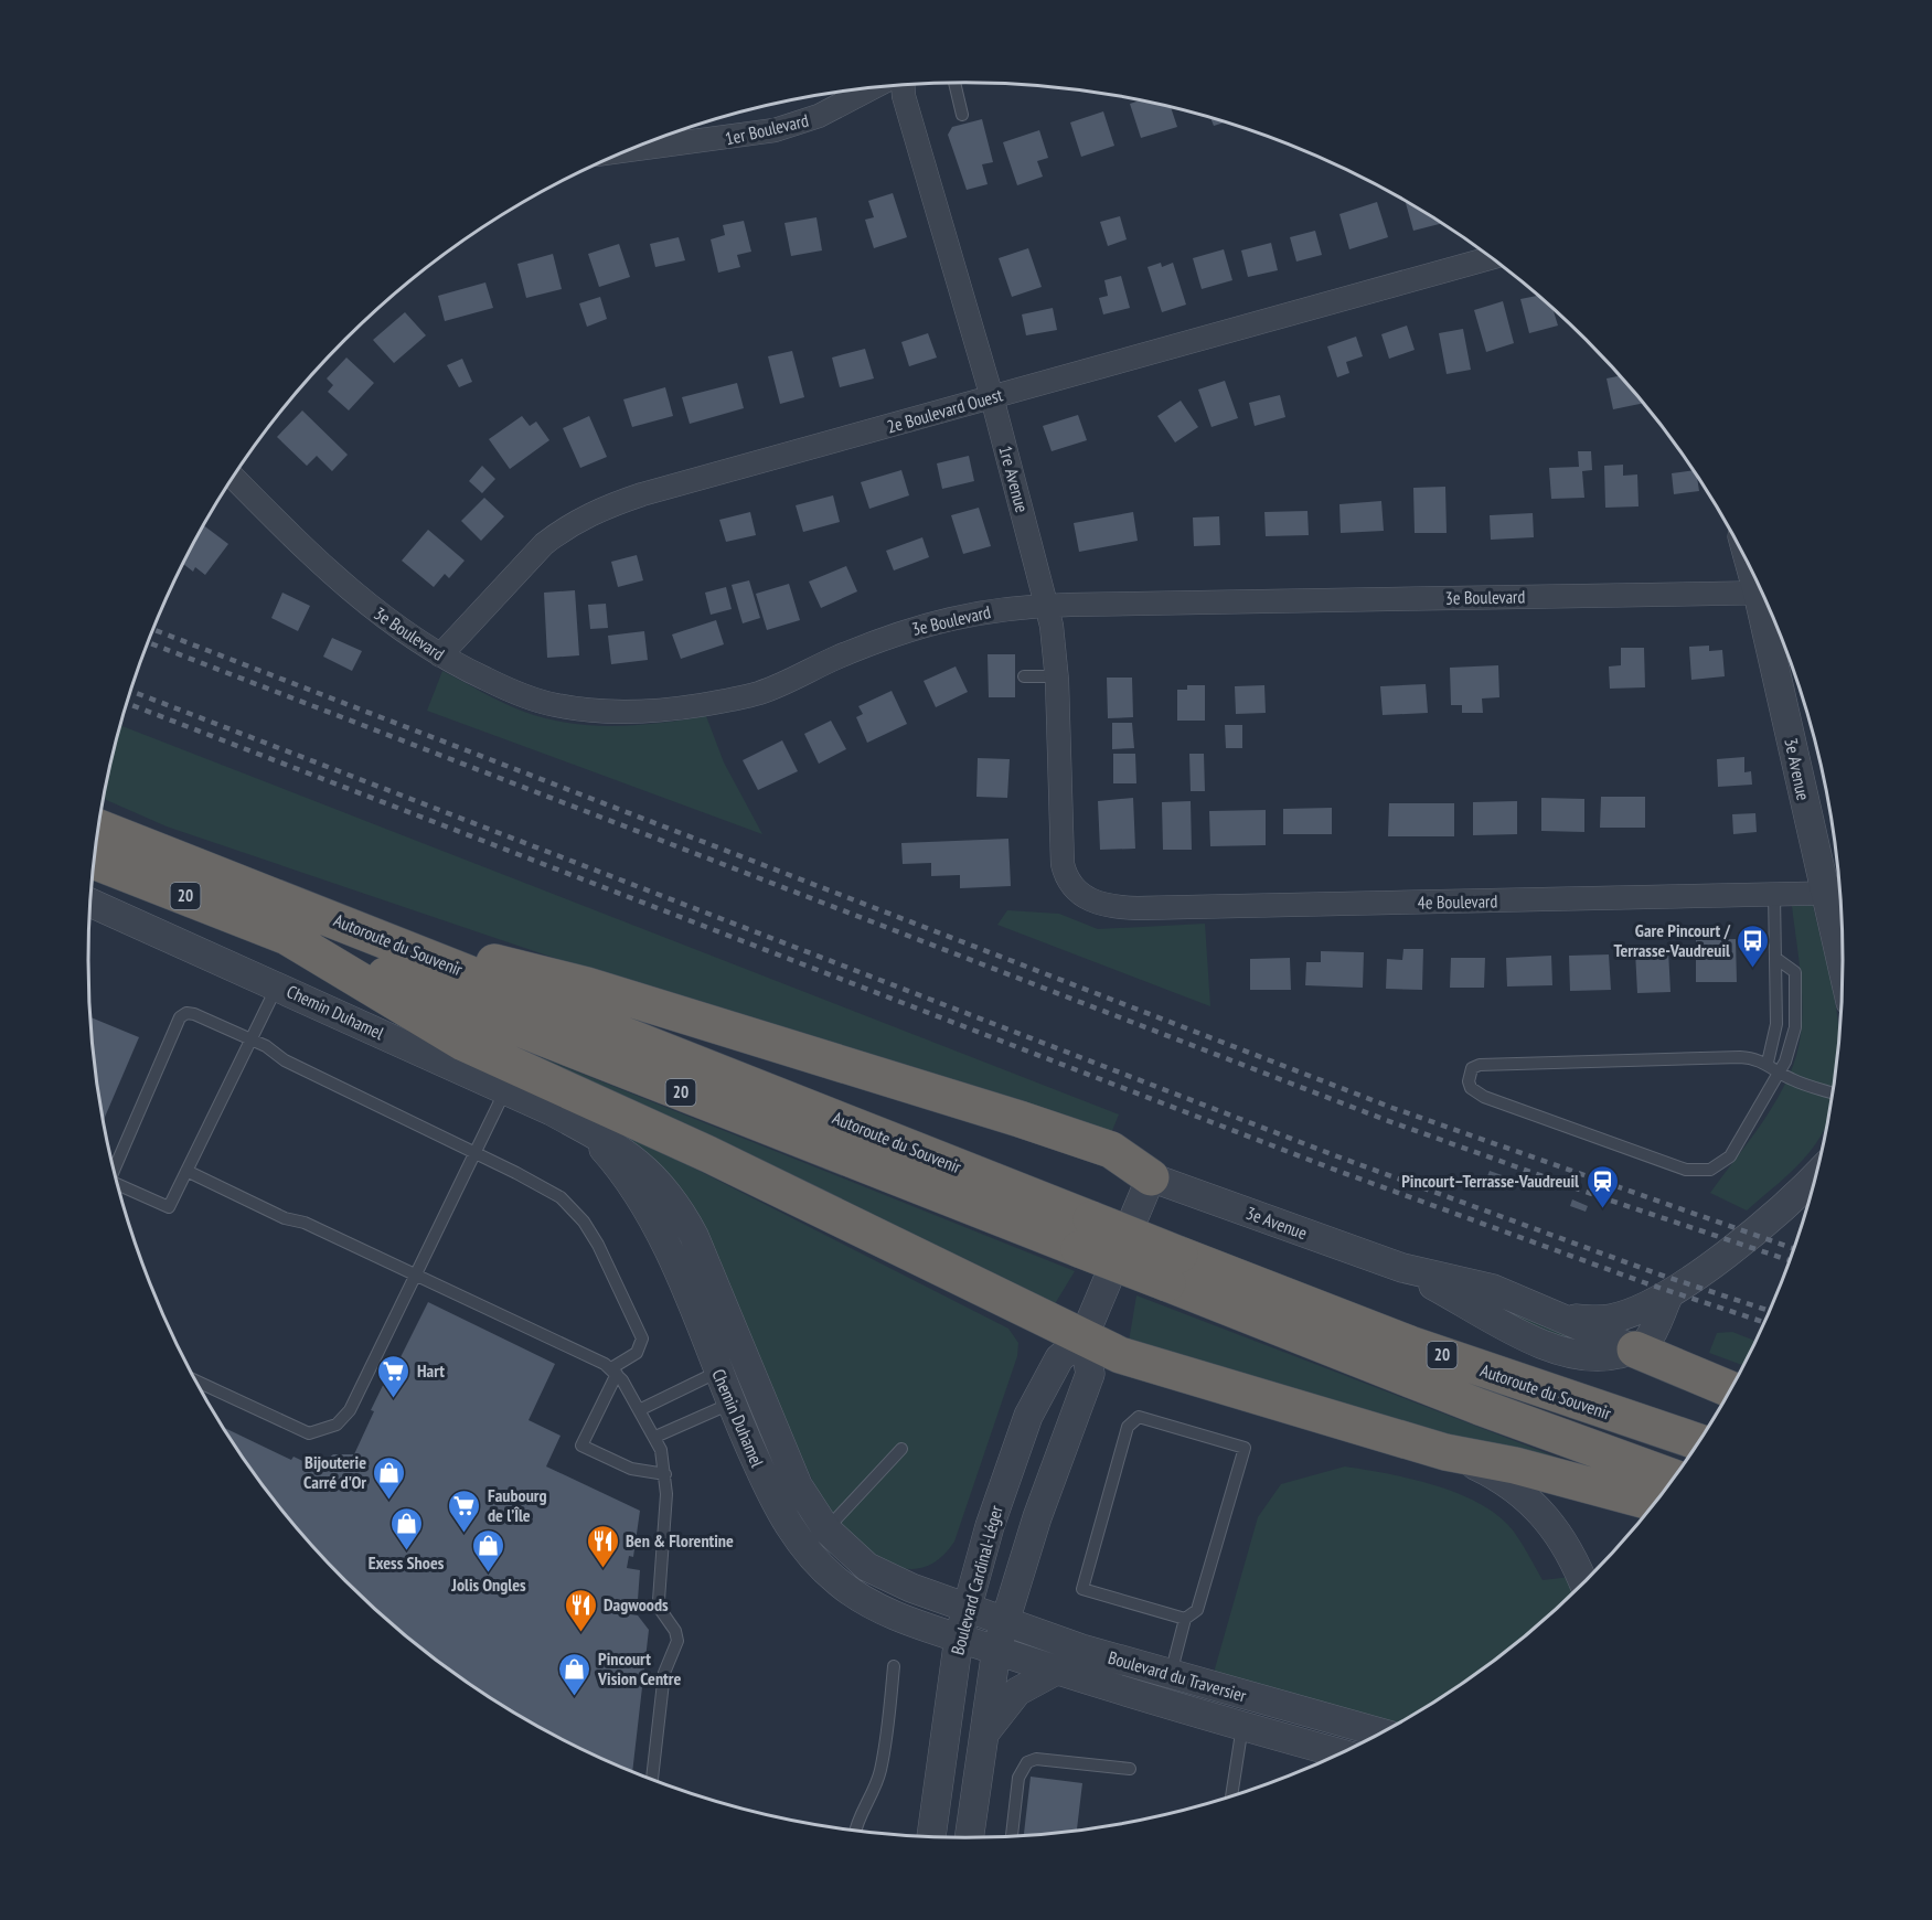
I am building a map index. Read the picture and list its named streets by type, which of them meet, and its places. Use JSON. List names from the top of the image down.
{
  "streets": {
    "highway": ["20", "Autoroute du Souvenir"],
    "street": [
      "1er Boulevard",
      "2e Boulevard Ouest",
      "1re Avenue",
      "3e Boulevard",
      "3e Avenue",
      "4e Boulevard",
      "Chemin Duhamel",
      "Boulevard Cardinal-Léger",
      "Boulevard du Traversier"
    ]
  },
  "crossings": [
    ["2e Boulevard Ouest", "1re Avenue"],
    ["2e Boulevard Ouest", "3e Boulevard"],
    ["1re Avenue", "3e Boulevard"],
    ["1re Avenue", "4e Boulevard"],
    ["3e Avenue", "4e Boulevard"],
    ["3e Avenue", "Boulevard Cardinal-Léger"],
    ["Chemin Duhamel", "Boulevard Cardinal-Léger"],
    ["Chemin Duhamel", "Boulevard du Traversier"],
    ["Boulevard Cardinal-Léger", "Boulevard du Traversier"]
  ],
  "places": {
    "bus stop": ["Gare Pincourt / Terrasse-Vaudreuil"],
    "station": ["Pincourt–Terrasse-Vaudreuil"],
    "supermarket": ["Hart", "Faubourg de l’Île"],
    "shop": [
      "Bijouterie Carré d'Or",
      "Exess Shoes",
      "Jolis Ongles",
      "Pincourt Vision Centre"
    ],
    "restaurant": ["Ben & Florentine", "Dagwoods"]
  }
}
